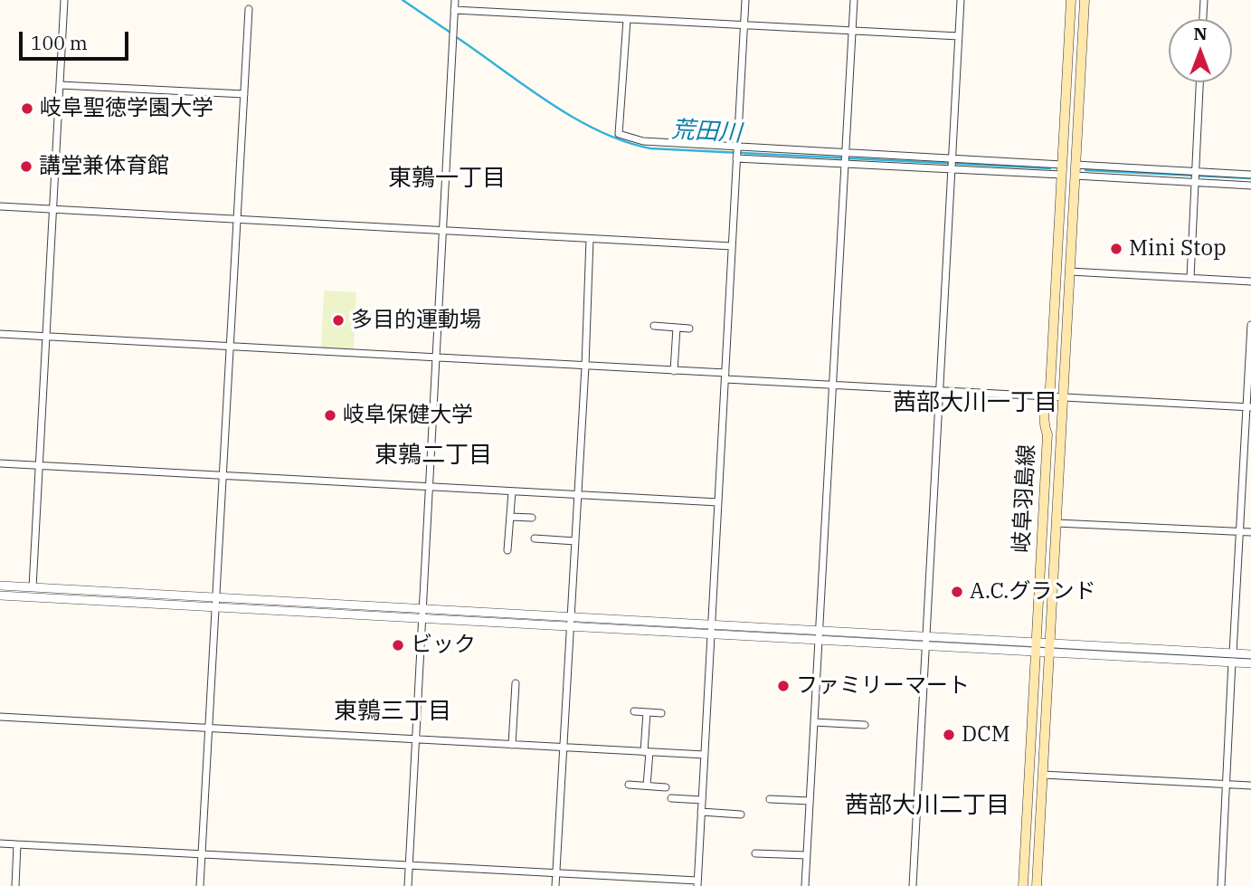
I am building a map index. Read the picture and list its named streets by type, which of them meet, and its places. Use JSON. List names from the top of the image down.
{
  "streets": {
    "main road": ["岐阜羽島線"]
  },
  "districts": [
    "東鶉一丁目",
    "茜部大川一丁目",
    "東鶉二丁目",
    "東鶉三丁目",
    "茜部大川二丁目"
  ],
  "water": ["荒田川"],
  "places": [
    "岐阜聖徳学園大学",
    "講堂兼体育館",
    "Mini Stop",
    "多目的運動場",
    "岐阜保健大学",
    "A.C.グランド",
    "ビック",
    "ファミリーマート",
    "DCM"
  ],
  "scale_bar": "100 m",
  "north": "top"
}
